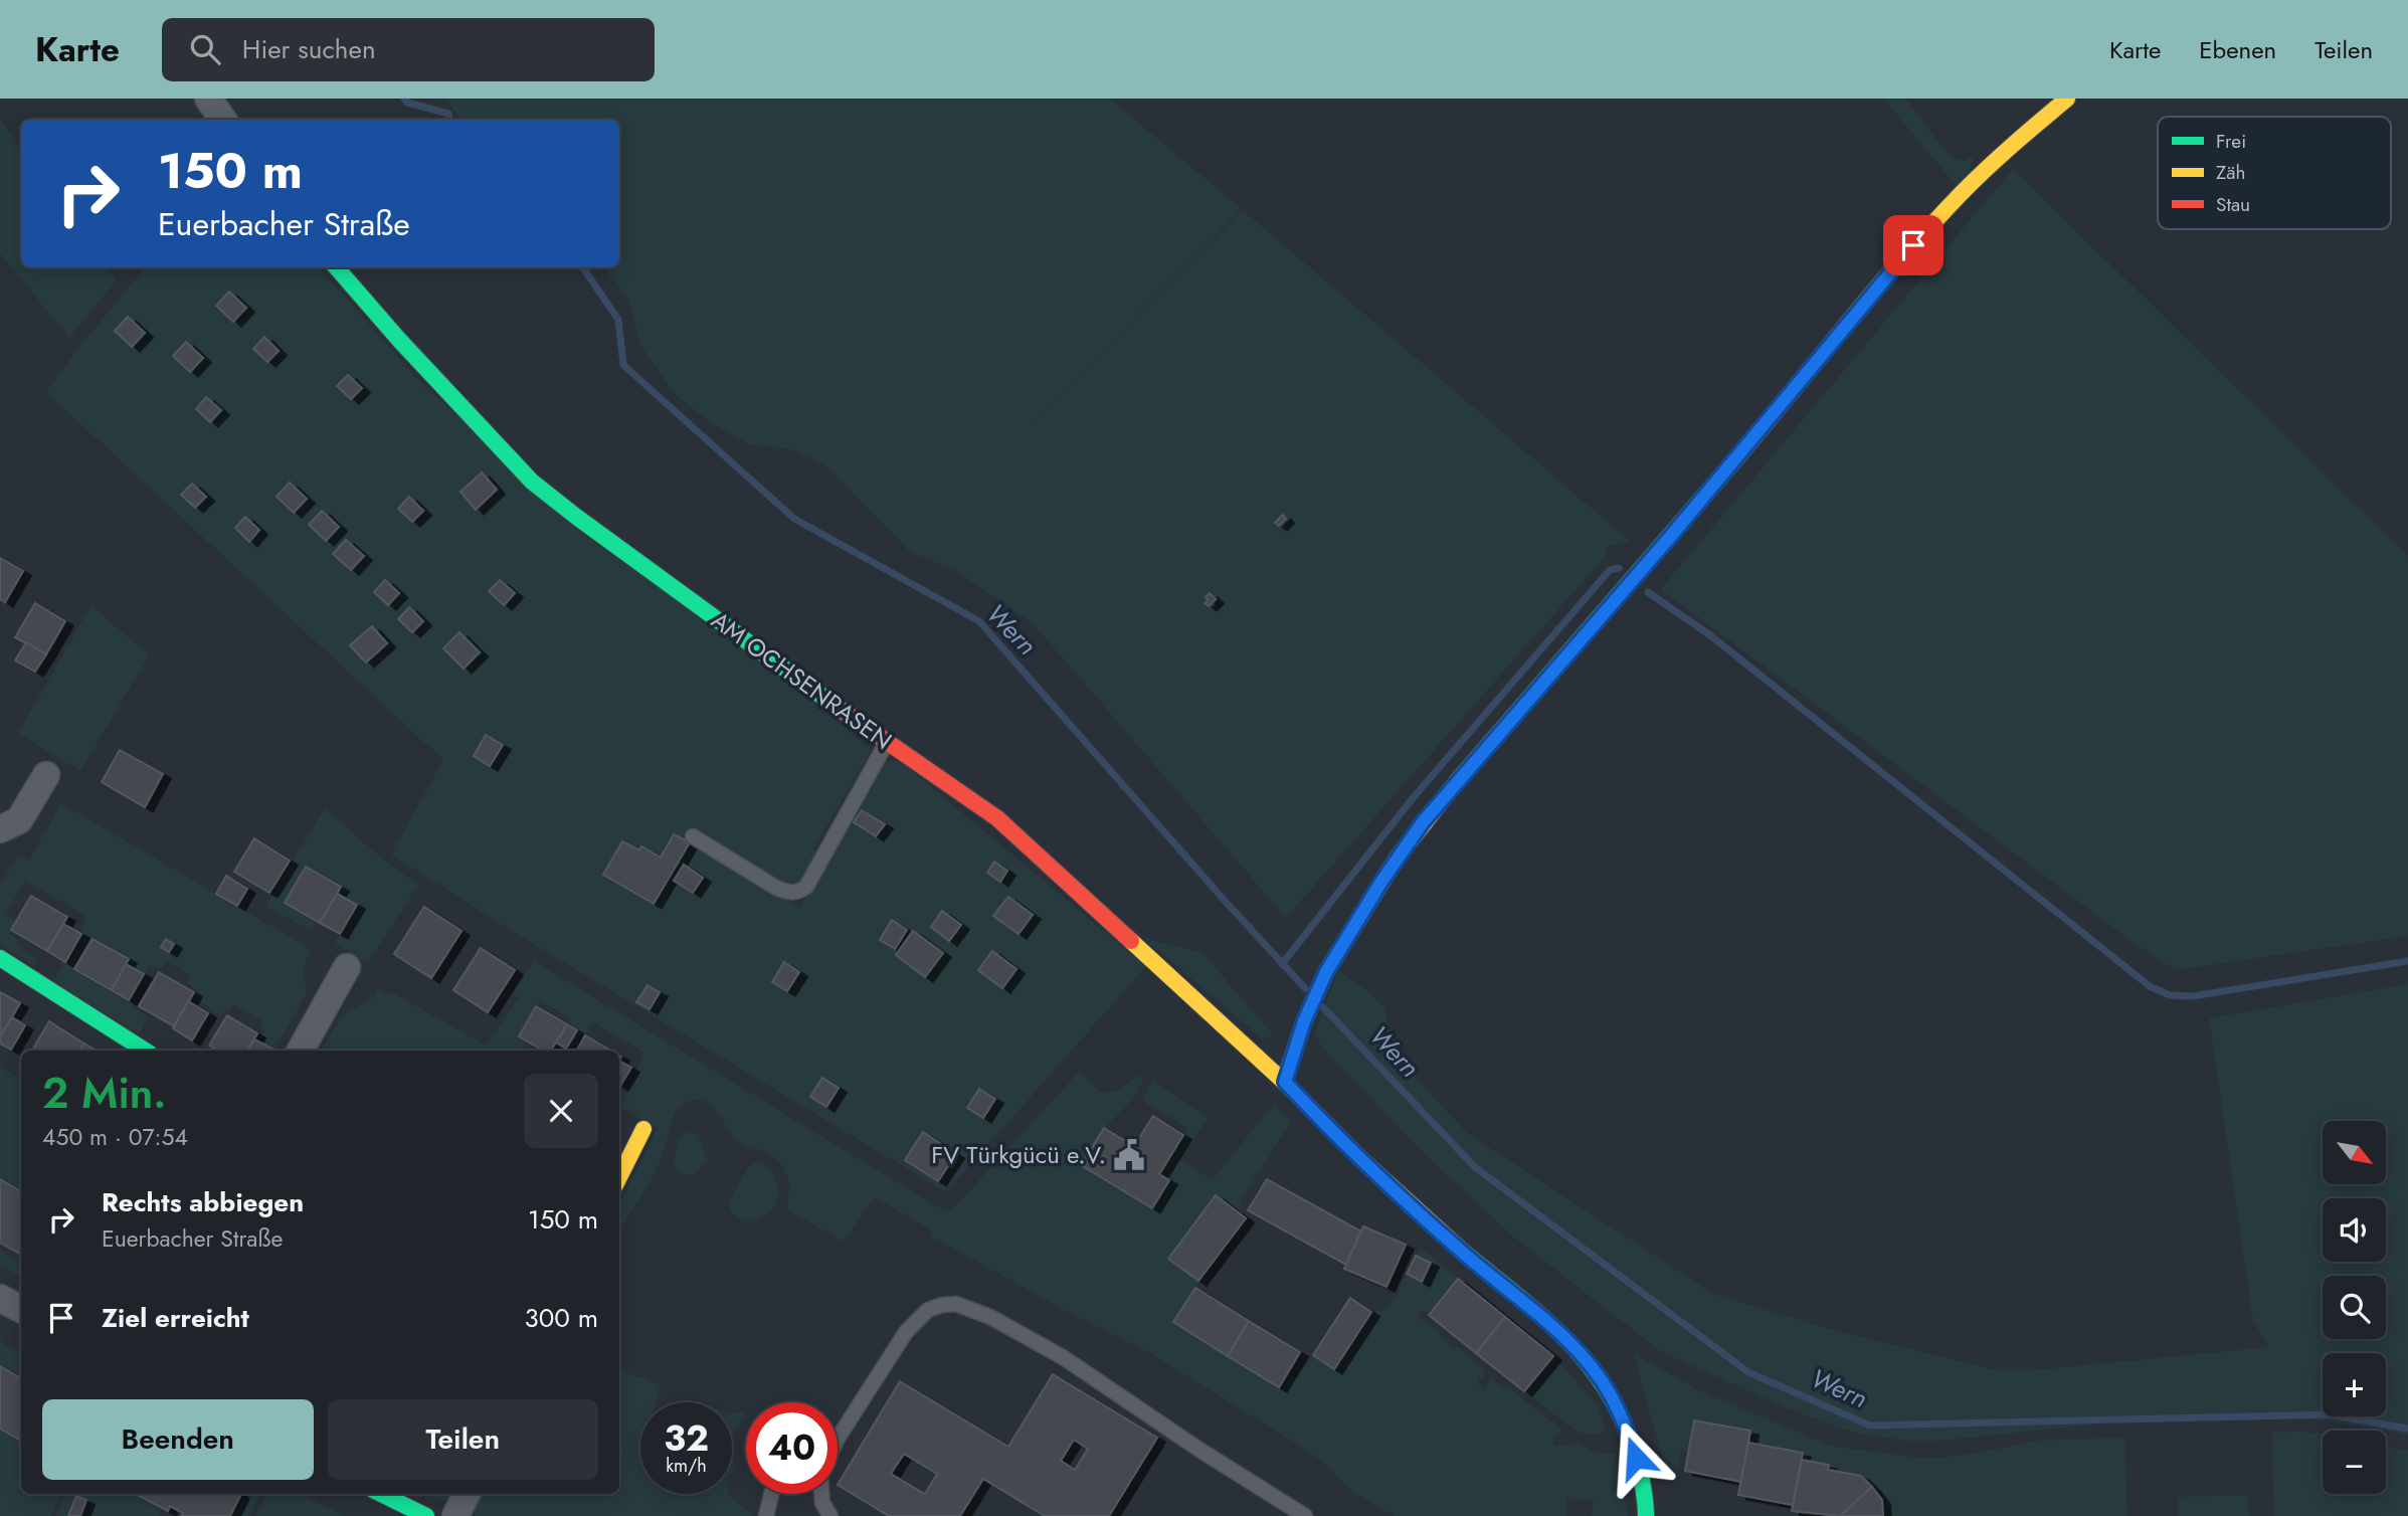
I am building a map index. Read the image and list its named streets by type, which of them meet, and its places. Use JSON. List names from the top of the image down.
{
  "streets": {
    "street": ["AM OCHSENRASEN"]
  },
  "water": ["Wern"],
  "places": {
    "public building": ["FV Türkgücü e.V."]
  },
  "legend": ["Frei", "Zäh", "Stau"],
  "north": "bottom right",
  "page": {
    "header": "Karte",
    "search": "Hier suchen",
    "nav": ["Karte", "Ebenen", "Teilen"],
    "turn": ["150 m", "Euerbacher Straße"],
    "heading": ["2 Min.", "450 m · 07:54"],
    "map_buttons": ["+", "−"],
    "list": [
      {
        "name": "Rechts abbiegen",
        "note": "Euerbacher Straße",
        "value": "150 m"
      },
      {
        "name": "Ziel erreicht",
        "value": "300 m"
      }
    ],
    "buttons": ["Beenden", "Teilen"],
    "speed": "32 km/h",
    "limit": "40"
  }
}
